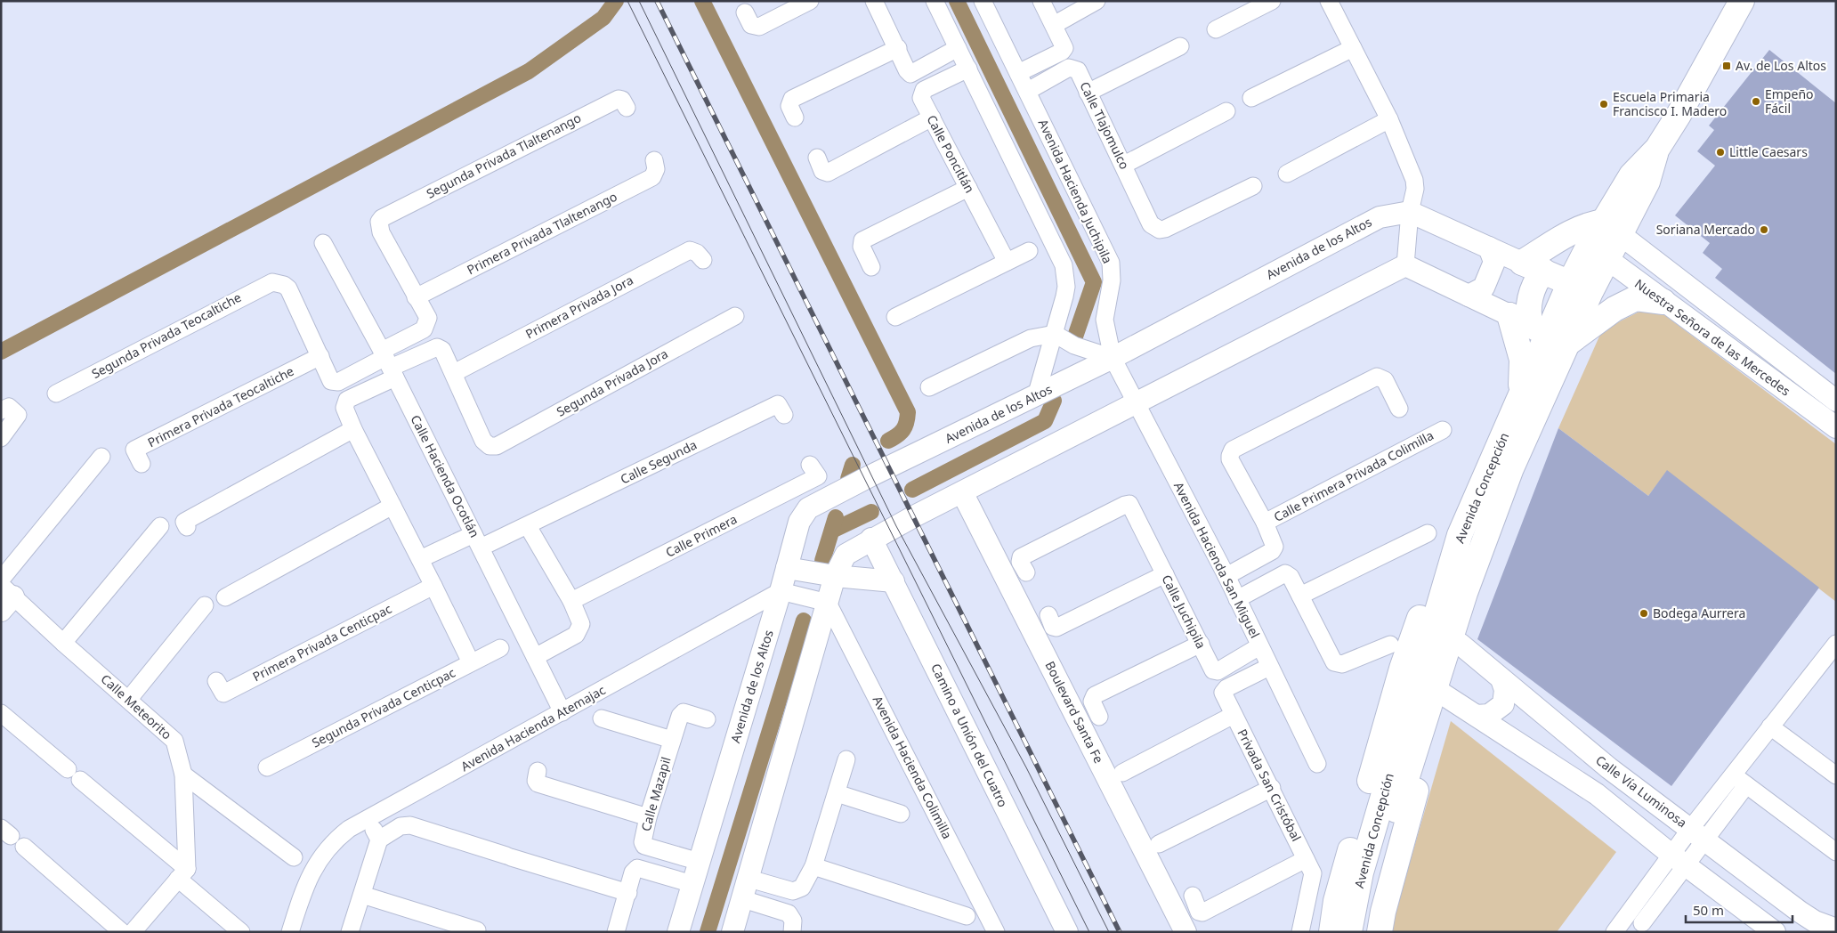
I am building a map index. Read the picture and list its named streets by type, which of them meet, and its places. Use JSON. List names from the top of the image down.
{
  "streets": {
    "main road": ["Avenida Concepción"],
    "street": [
      "Calle Tlajomulco",
      "Calle Poncitlán",
      "Segunda Privada Tlaltenango",
      "Avenida Hacienda Juchipila",
      "Primera Privada Tlaltenango",
      "Avenida de los Altos",
      "Primera Privada Jora",
      "Segunda Privada Teocaltiche",
      "Nuestra Señora de las Mercedes",
      "Segunda Privada Jora",
      "Primera Privada Teocaltiche",
      "Calle Segunda",
      "Calle Hacienda Ocotlán",
      "Calle Primera Privada Colimilla",
      "Calle Primera",
      "Avenida Hacienda San Miguel",
      "Calle Juchipila",
      "Primera Privada Centicpac",
      "Calle Meteorito",
      "Segunda Privada Centicpac",
      "Boulevard Santa Fe",
      "Avenida Hacienda Atemajac",
      "Camino a Unión del Cuatro",
      "Avenida Hacienda Colimilla",
      "Privada San Cristóbal",
      "Calle Vía Luminosa",
      "Calle Mazapil"
    ]
  },
  "crossings": [
    ["Calle Tlajomulco", "Avenida Hacienda Juchipila"],
    ["Segunda Privada Tlaltenango", "Primera Privada Tlaltenango"],
    ["Avenida Hacienda Juchipila", "Avenida de los Altos"],
    ["Avenida Hacienda Juchipila", "Avenida Hacienda San Miguel"],
    ["Avenida de los Altos", "Avenida Hacienda San Miguel"],
    ["Avenida de los Altos", "Avenida Hacienda Atemajac"],
    ["Avenida de los Altos", "Calle Mazapil"],
    ["Primera Privada Jora", "Segunda Privada Jora"],
    ["Segunda Privada Teocaltiche", "Primera Privada Teocaltiche"],
    ["Nuestra Señora de las Mercedes", "Avenida Concepción"],
    ["Calle Hacienda Ocotlán", "Avenida Hacienda Atemajac"],
    ["Avenida Hacienda San Miguel", "Calle Juchipila"],
    ["Avenida Hacienda San Miguel", "Privada San Cristóbal"]
  ],
  "places": {
    "transit": ["Av. de Los Altos"],
    "other": [
      "Empeño Fácil",
      "Escuela Primaria Francisco I. Madero",
      "Little Caesars",
      "Soriana Mercado",
      "Bodega Aurrera"
    ]
  },
  "scale_bar": "50 m"
}
